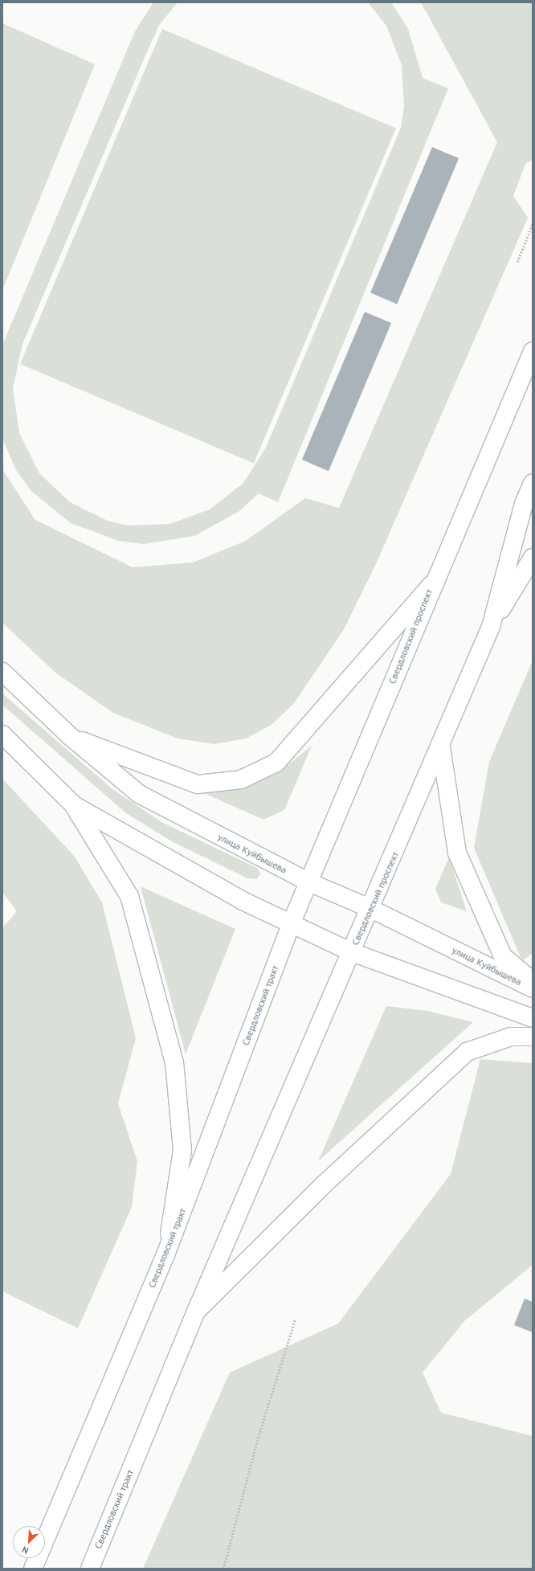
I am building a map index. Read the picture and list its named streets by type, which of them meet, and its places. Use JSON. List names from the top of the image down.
{
  "streets": {
    "main road": ["Свердловский проспект", "улица Куйбышева", "Свердловский тракт"]
  },
  "crossings": [
    ["Свердловский проспект", "улица Куйбышева"],
    ["Свердловский проспект", "Свердловский тракт"]
  ],
  "north": "bottom left"
}
